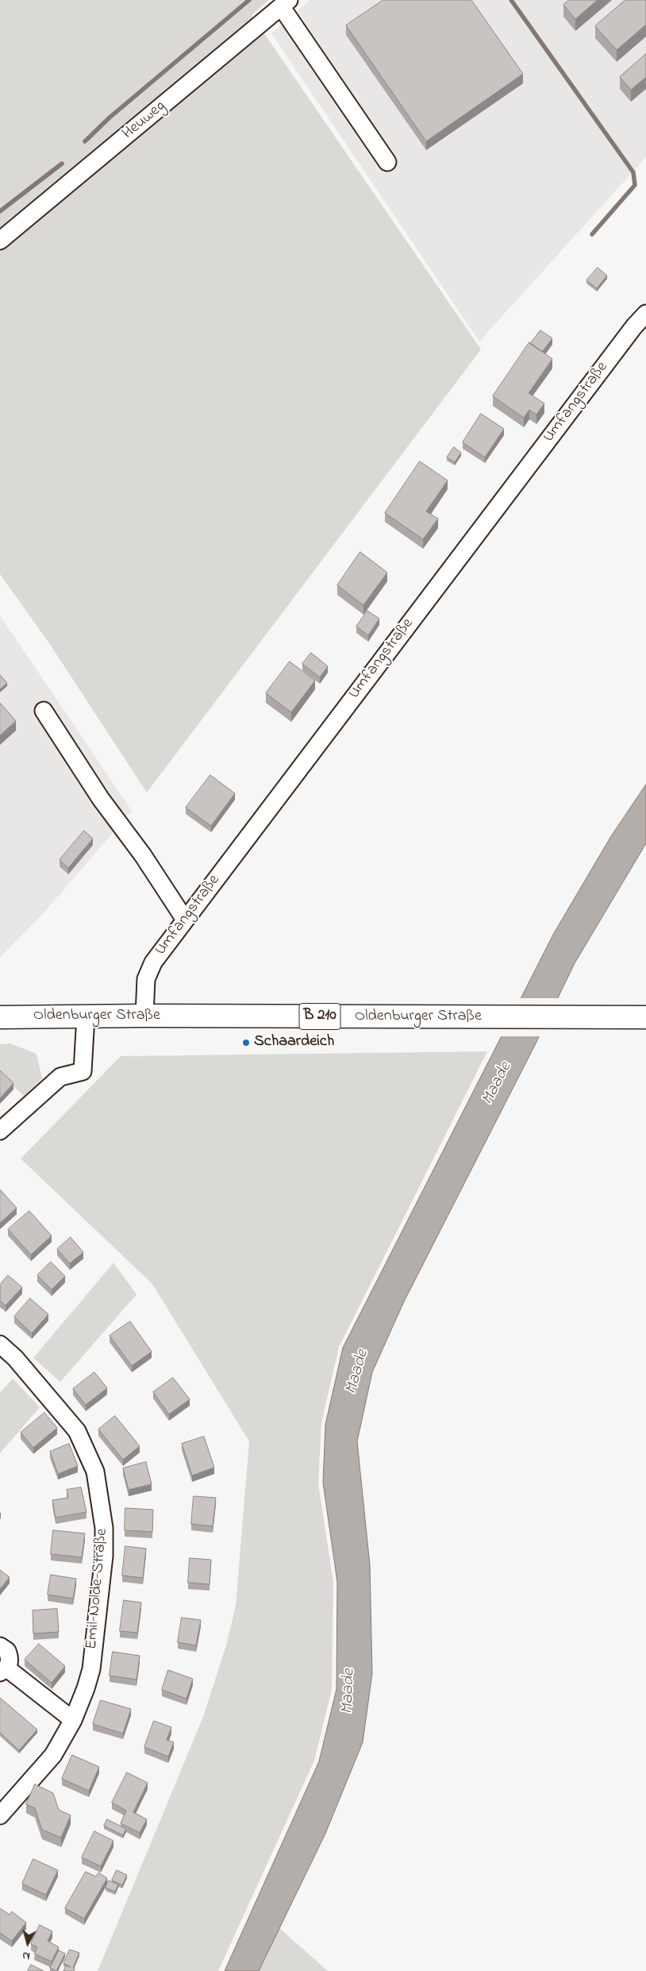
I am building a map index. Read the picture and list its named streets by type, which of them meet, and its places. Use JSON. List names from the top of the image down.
{
  "streets": {
    "main road": ["Oldenburger Straße", "B 210"],
    "street": ["Heuweg", "Umfangstraße", "Emil-Nolde-Straße"]
  },
  "crossings": [
    ["Umfangstraße", "Oldenburger Straße"]
  ],
  "water": ["Maade"],
  "places": ["Schaardeich"],
  "north": "bottom"
}
